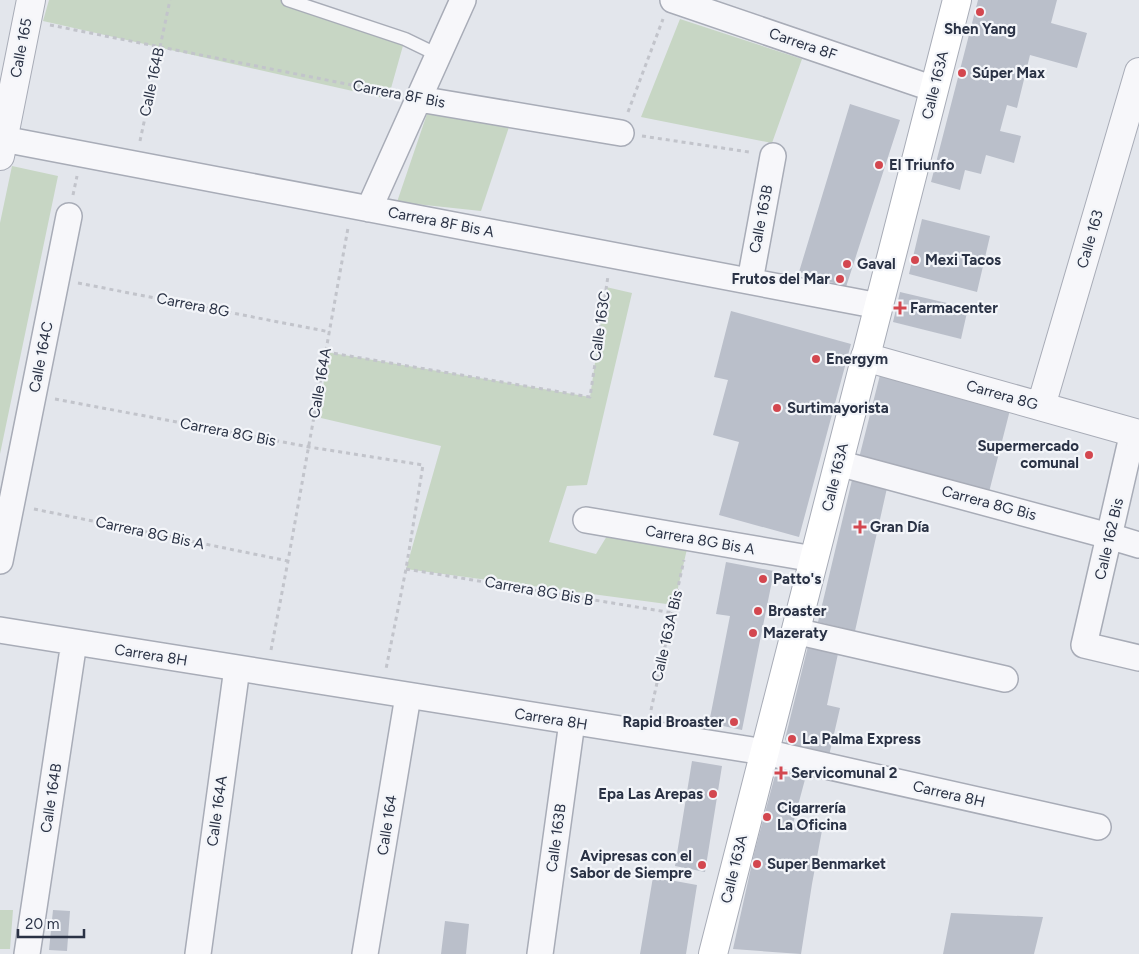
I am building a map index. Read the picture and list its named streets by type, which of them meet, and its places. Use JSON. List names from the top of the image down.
{
  "streets": {
    "main road": ["Calle 163A"],
    "street": [
      "Carrera 8F",
      "Calle 165",
      "Calle 164B",
      "Carrera 8F Bis",
      "Calle 163B",
      "Carrera 8F Bis A",
      "Calle 163",
      "Carrera 8G",
      "Calle 164C",
      "Calle 164A",
      "Carrera 8G Bis",
      "Carrera 8G Bis A",
      "Calle 162 Bis",
      "Carrera 8H",
      "Calle 164"
    ],
    "path": ["Calle 163C", "Carrera 8G Bis B", "Calle 163A Bis"]
  },
  "crossings": [
    ["Carrera 8F", "Calle 163A"],
    ["Calle 165", "Carrera 8F Bis"],
    ["Calle 165", "Carrera 8F Bis A"],
    ["Calle 164B", "Carrera 8F Bis"],
    ["Calle 164B", "Carrera 8F Bis A"],
    ["Calle 164B", "Carrera 8H"],
    ["Calle 163A", "Carrera 8F Bis A"],
    ["Calle 163A", "Carrera 8G"],
    ["Calle 163A", "Carrera 8G Bis"],
    ["Calle 163A", "Carrera 8G Bis A"],
    ["Calle 163A", "Carrera 8H"],
    ["Calle 163B", "Carrera 8F Bis A"],
    ["Calle 163B", "Carrera 8H"],
    ["Carrera 8F Bis A", "Calle 163C"],
    ["Carrera 8F Bis A", "Calle 164A"],
    ["Calle 163", "Carrera 8G"],
    ["Carrera 8G", "Calle 164C"],
    ["Carrera 8G", "Calle 164A"],
    ["Carrera 8G", "Calle 162 Bis"],
    ["Calle 163C", "Calle 164A"],
    ["Calle 164C", "Carrera 8G Bis"],
    ["Calle 164C", "Carrera 8G Bis A"],
    ["Calle 164A", "Carrera 8G Bis"],
    ["Calle 164A", "Carrera 8G Bis A"],
    ["Calle 164A", "Carrera 8H"],
    ["Carrera 8G Bis", "Calle 162 Bis"],
    ["Carrera 8G Bis", "Carrera 8G Bis B"],
    ["Carrera 8G Bis A", "Calle 163A Bis"],
    ["Carrera 8G Bis B", "Calle 163A Bis"],
    ["Calle 163A Bis", "Carrera 8H"],
    ["Carrera 8H", "Calle 164"]
  ],
  "places": {
    "other": [
      "Shen Yang",
      "Súper Max",
      "El Triunfo",
      "Mexi Tacos",
      "Gaval",
      "Frutos del Mar",
      "Energym",
      "Surtimayorista",
      "Supermercado comunal",
      "Patto's",
      "Broaster",
      "Mazeraty",
      "Rapid Broaster",
      "La Palma Express",
      "Epa Las Arepas",
      "Cigarrería La Oficina",
      "Super Benmarket",
      "Avipresas con el Sabor de Siempre"
    ],
    "health": ["Farmacenter", "Gran Día", "Servicomunal 2"]
  },
  "scale_bar": "20 m"
}
